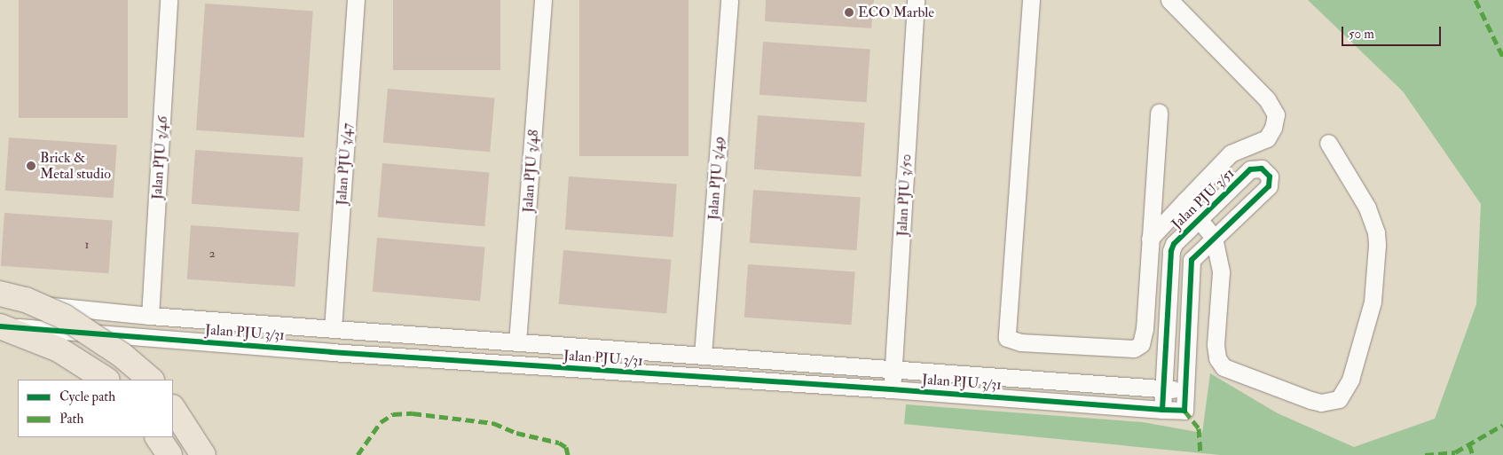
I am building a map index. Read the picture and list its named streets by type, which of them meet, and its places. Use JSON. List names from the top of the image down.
{
  "streets": {
    "street": [
      "Jalan PJU 3/46",
      "Jalan PJU 3/47",
      "Jalan PJU 3/48",
      "Jalan PJU 3/49",
      "Jalan PJU 3/50",
      "Jalan PJU 3/51",
      "Jalan PJU 3/31"
    ]
  },
  "crossings": [
    ["Jalan PJU 3/46", "Jalan PJU 3/31"],
    ["Jalan PJU 3/47", "Jalan PJU 3/31"],
    ["Jalan PJU 3/48", "Jalan PJU 3/31"],
    ["Jalan PJU 3/49", "Jalan PJU 3/31"],
    ["Jalan PJU 3/50", "Jalan PJU 3/31"],
    ["Jalan PJU 3/51", "Jalan PJU 3/31"]
  ],
  "places": ["ECO Marble", "Brick & Metal studio"],
  "house_numbers": ["1", "2"],
  "legend": ["Cycle path", "Path"],
  "scale_bar": "50 m"
}
